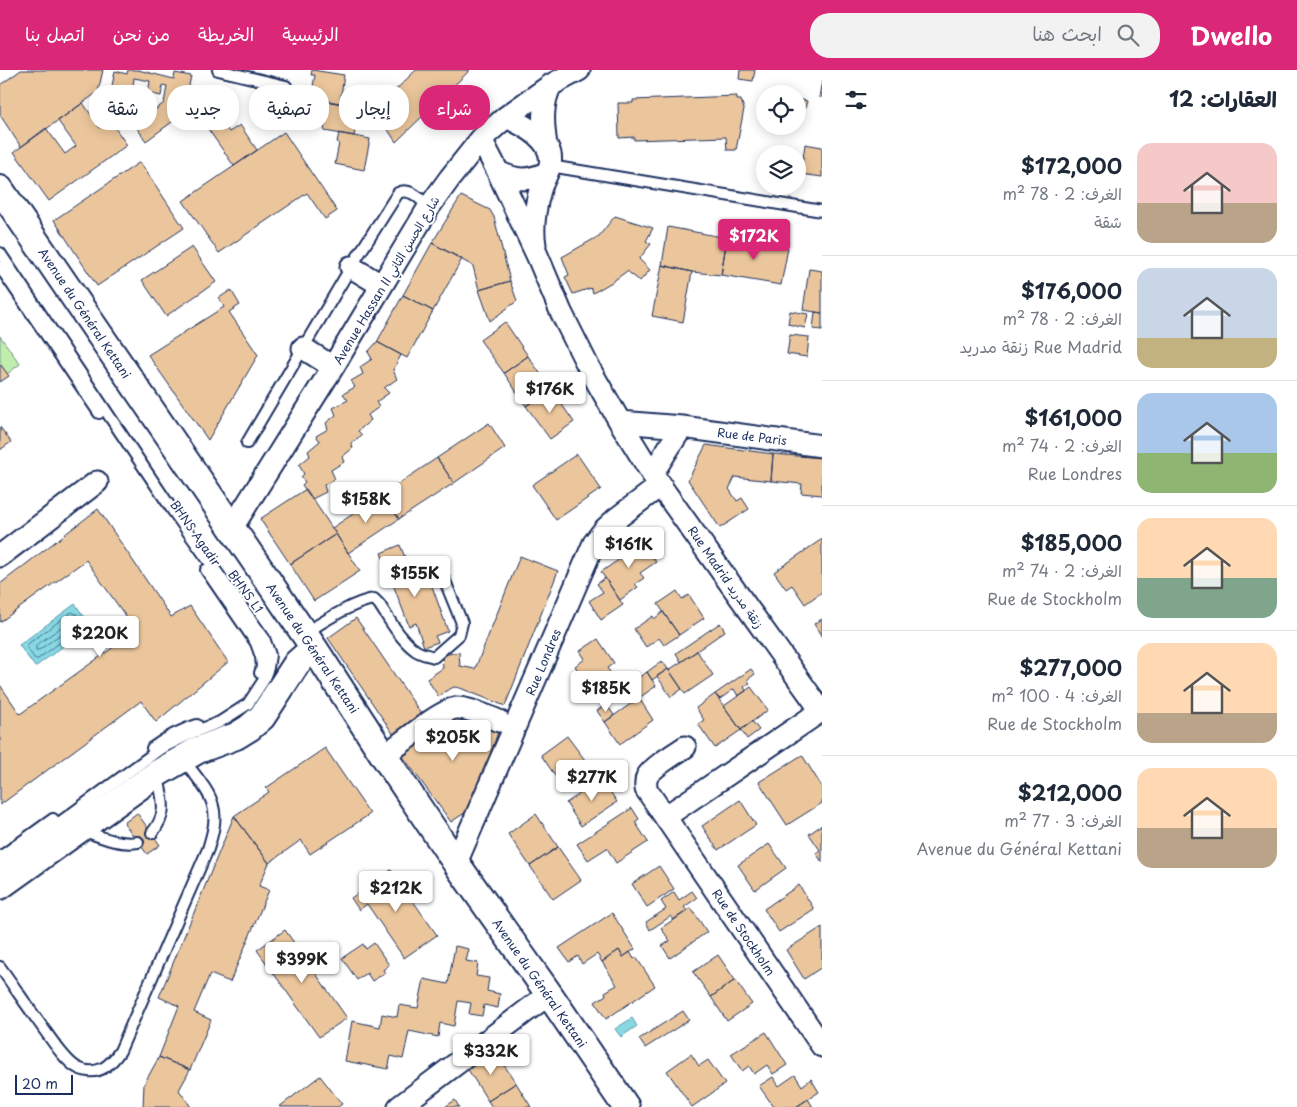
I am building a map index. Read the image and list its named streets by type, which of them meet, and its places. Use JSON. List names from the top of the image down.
{
  "streets": {
    "street": [
      "Avenue Hassan II شارع الحسن الثاني",
      "Avenue du Général Kettani",
      "Rue de Paris",
      "Rue Madrid زنقة مدريد",
      "Rue Londres",
      "Rue de Stockholm"
    ],
    "lane": ["BHNS Agadir", "BHNS L1"]
  },
  "crossings": [
    ["Avenue Hassan II شارع الحسن الثاني", "Avenue du Général Kettani"],
    ["Avenue Hassan II شارع الحسن الثاني", "Rue Madrid زنقة مدريد"],
    ["Avenue du Général Kettani", "Rue Londres"],
    ["Rue de Paris", "Rue Madrid زنقة مدريد"],
    ["Rue Madrid زنقة مدريد", "Rue Londres"]
  ],
  "scale_bar": "20 m",
  "page": {
    "header": "Dwello",
    "search": "ابحث هنا",
    "nav": [
      "الرئيسية",
      "الخريطة",
      "من نحن",
      "اتصل بنا"
    ],
    "heading": "العقارات: 12",
    "chip": [
      "شراء",
      "إيجار",
      "تصفية",
      "جديد",
      "شقة"
    ],
    "list": [
      {
        "name": "$172,000",
        "note": "الغرف: 2 · 78 m² · شقة"
      },
      {
        "name": "$176,000",
        "note": "الغرف: 2 · 78 m² · Rue Madrid زنقة مدريد"
      },
      {
        "name": "$161,000",
        "note": "الغرف: 2 · 74 m² · Rue Londres"
      },
      {
        "name": "$185,000",
        "note": "الغرف: 2 · 74 m² · Rue de Stockholm"
      },
      {
        "name": "$277,000",
        "note": "الغرف: 4 · 100 m² · Rue de Stockholm"
      },
      {
        "name": "$212,000",
        "note": "الغرف: 3 · 77 m² · Avenue du Général Kettani"
      }
    ],
    "price": [
      "$172K",
      "$176K",
      "$158K",
      "$161K",
      "$155K",
      "$220K",
      "$185K",
      "$205K",
      "$277K",
      "$212K",
      "$399K",
      "$332K"
    ],
    "scale": "20 m"
  }
}
